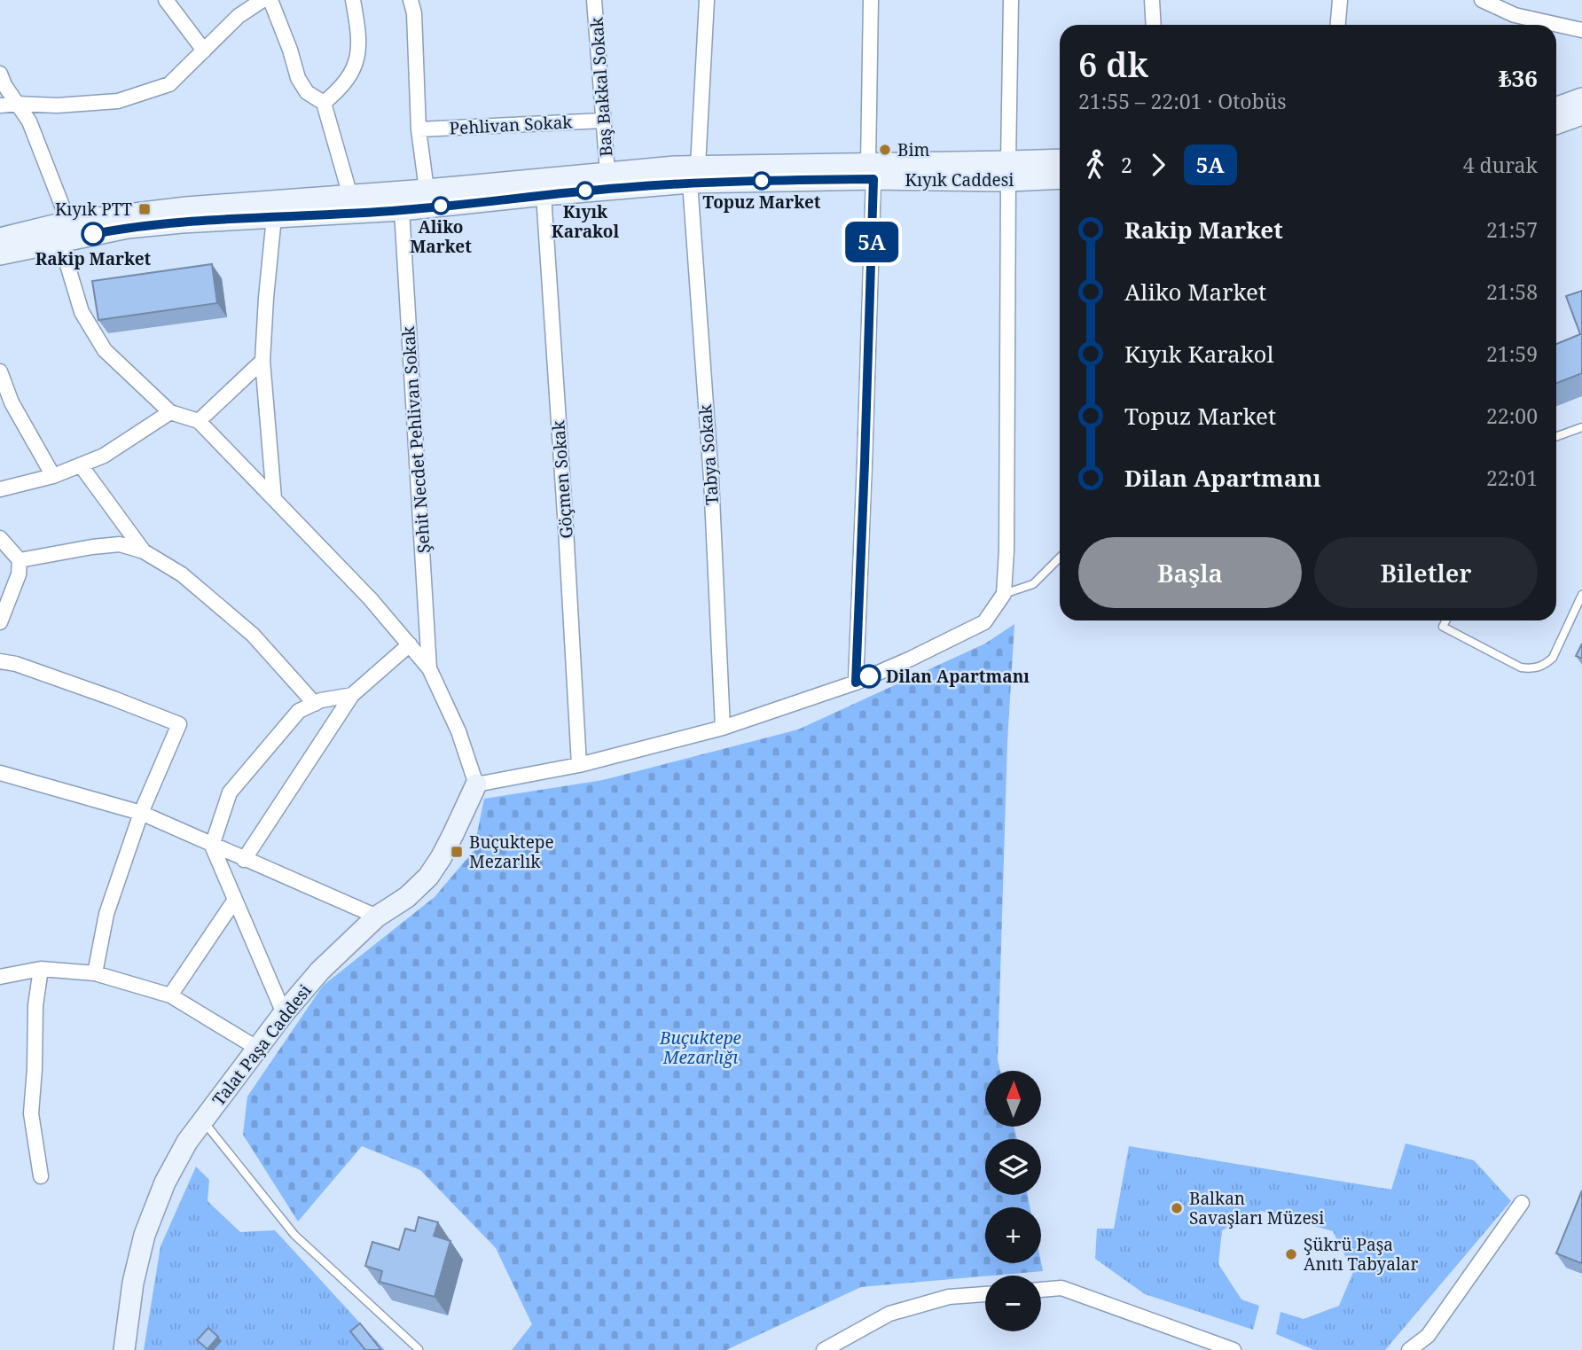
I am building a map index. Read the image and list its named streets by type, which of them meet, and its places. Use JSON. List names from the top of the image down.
{
  "streets": {
    "main road": ["Kıyık Caddesi", "Talat Paşa Caddesi"],
    "street": [
      "Baş Bakkal Sokak",
      "Pehlivan Sokak",
      "Şehit Necdet Pehlivan Sokak",
      "Tabya Sokak",
      "Göçmen Sokak"
    ]
  },
  "crossings": [
    ["Baş Bakkal Sokak", "Pehlivan Sokak"],
    ["Baş Bakkal Sokak", "Kıyık Caddesi"],
    ["Kıyık Caddesi", "Şehit Necdet Pehlivan Sokak"],
    ["Kıyık Caddesi", "Tabya Sokak"],
    ["Kıyık Caddesi", "Göçmen Sokak"]
  ],
  "parks": ["Buçuktepe Mezarlığı"],
  "places": {
    "other": [
      "Bim",
      "Topuz Market",
      "Kıyık Karakol",
      "Aliko Market",
      "Rakip Market",
      "Dilan Apartmanı",
      "Balkan Savaşları Müzesi",
      "Şükrü Paşa Anıtı Tabyalar"
    ],
    "transit": ["Kıyık PTT", "Buçuktepe Mezarlık"]
  },
  "lines": ["bus line 5A"],
  "north": "top",
  "page": {
    "on_map": "5A",
    "heading": ["6 dk", "21:55 – 22:01 · Otobüs", "₺36"],
    "legs": ["2", "5A", "4 durak"],
    "list": [
      {
        "name": "Rakip Market",
        "value": "21:57"
      },
      {
        "name": "Aliko Market",
        "value": "21:58"
      },
      {
        "name": "Kıyık Karakol",
        "value": "21:59"
      },
      {
        "name": "Topuz Market",
        "value": "22:00"
      },
      {
        "name": "Dilan Apartmanı",
        "value": "22:01"
      }
    ],
    "buttons": ["Başla", "Biletler"],
    "map_buttons": ["+", "−"]
  }
}
